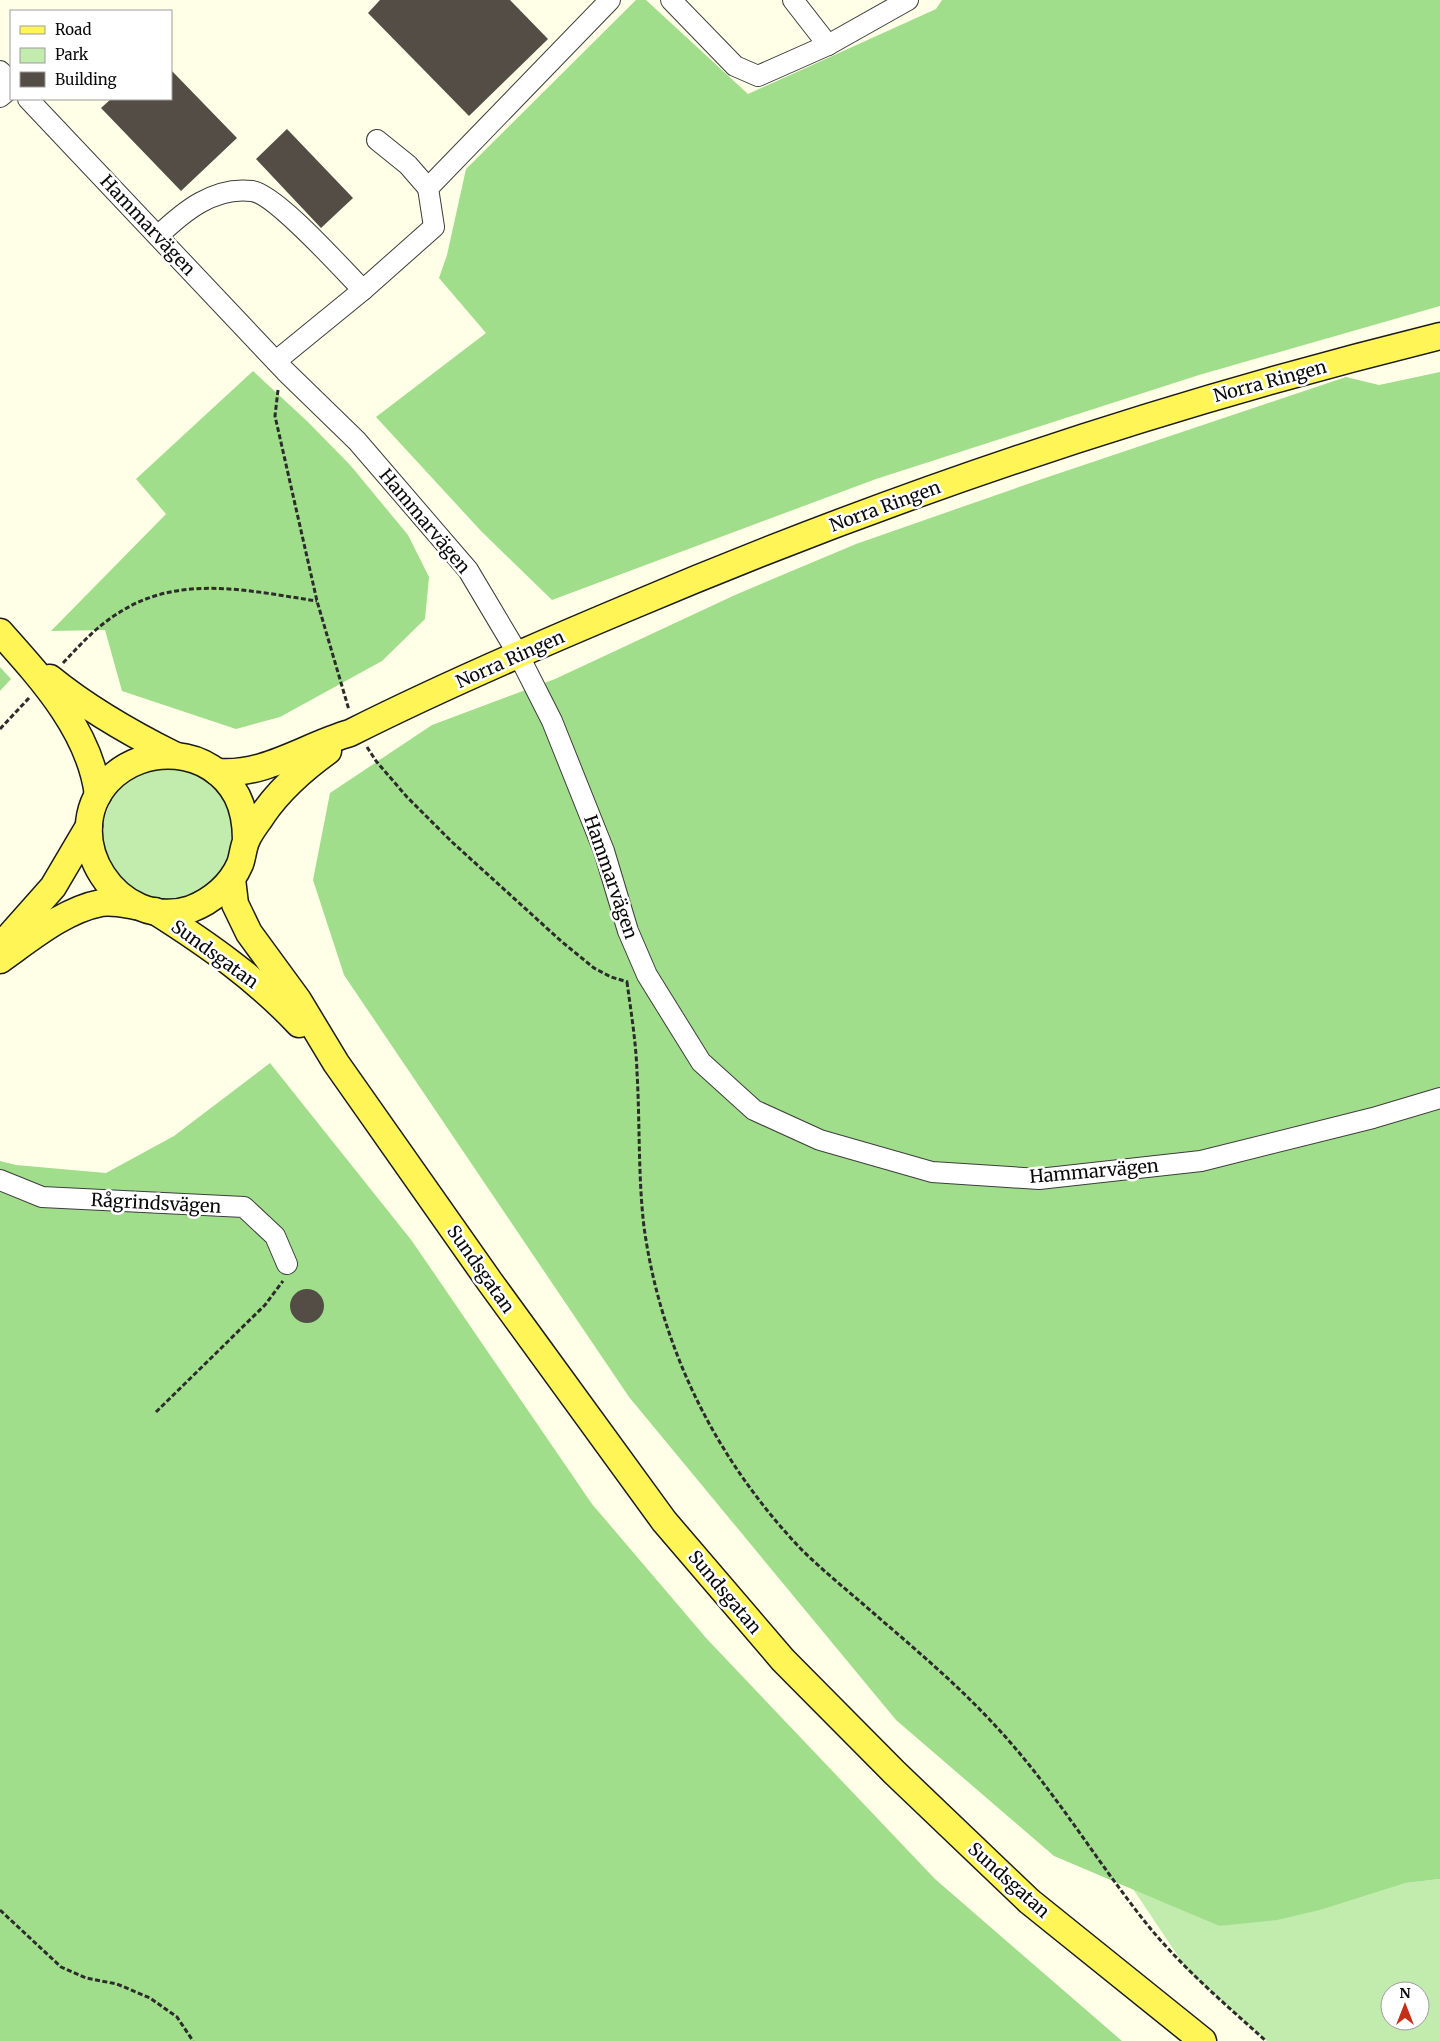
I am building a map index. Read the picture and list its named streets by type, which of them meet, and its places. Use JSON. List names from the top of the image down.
{
  "streets": {
    "main road": ["Norra Ringen", "Sundsgatan"],
    "street": ["Hammarvägen", "Rågrindsvägen"]
  },
  "crossings": [
    ["Hammarvägen", "Norra Ringen"],
    ["Norra Ringen", "Sundsgatan"]
  ],
  "legend": ["Road", "Park", "Building"],
  "north": "top"
}
